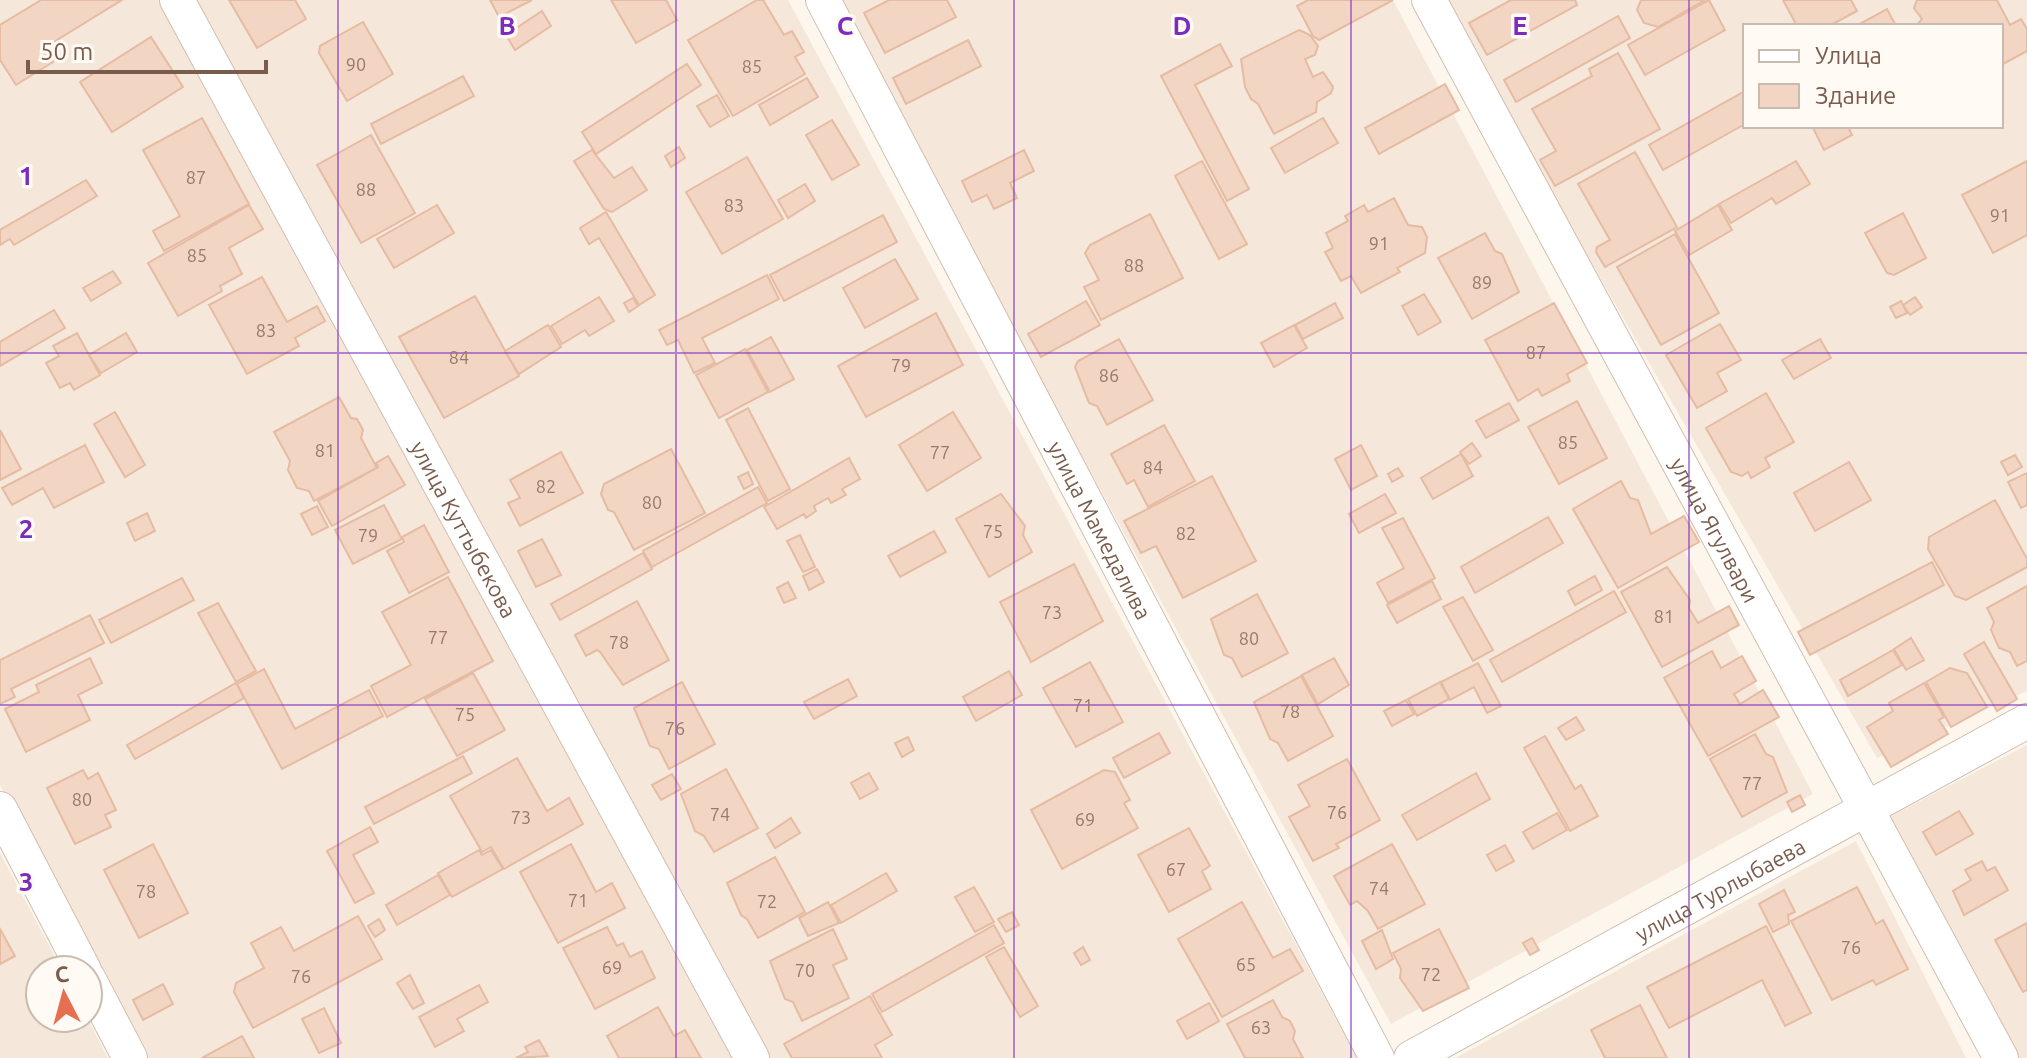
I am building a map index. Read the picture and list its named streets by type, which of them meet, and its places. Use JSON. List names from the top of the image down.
{
  "streets": {
    "street": [
      "улица Ягулвари",
      "улица Куттыбекова",
      "улица Мамедалива",
      "улица Турлыбаева"
    ]
  },
  "crossings": [
    ["улица Ягулвари", "улица Турлыбаева"]
  ],
  "house_numbers": [
    "90",
    "85",
    "87",
    "88",
    "83",
    "91",
    "91",
    "85",
    "88",
    "89",
    "83",
    "87",
    "84",
    "79",
    "86",
    "85",
    "81",
    "77",
    "84",
    "82",
    "80",
    "75",
    "82",
    "79",
    "73",
    "81",
    "77",
    "80",
    "78",
    "71",
    "78",
    "75",
    "76",
    "77",
    "80",
    "76",
    "74",
    "73",
    "69",
    "67",
    "74",
    "78",
    "71",
    "72",
    "76",
    "65",
    "69",
    "70",
    "72",
    "76",
    "63"
  ],
  "legend": ["Улица", "Здание"],
  "scale_bar": "50 m",
  "north": "top",
  "grid": {
    "columns": [
      "B",
      "C",
      "D",
      "E"
    ],
    "rows": ["1", "2", "3"]
  }
}
